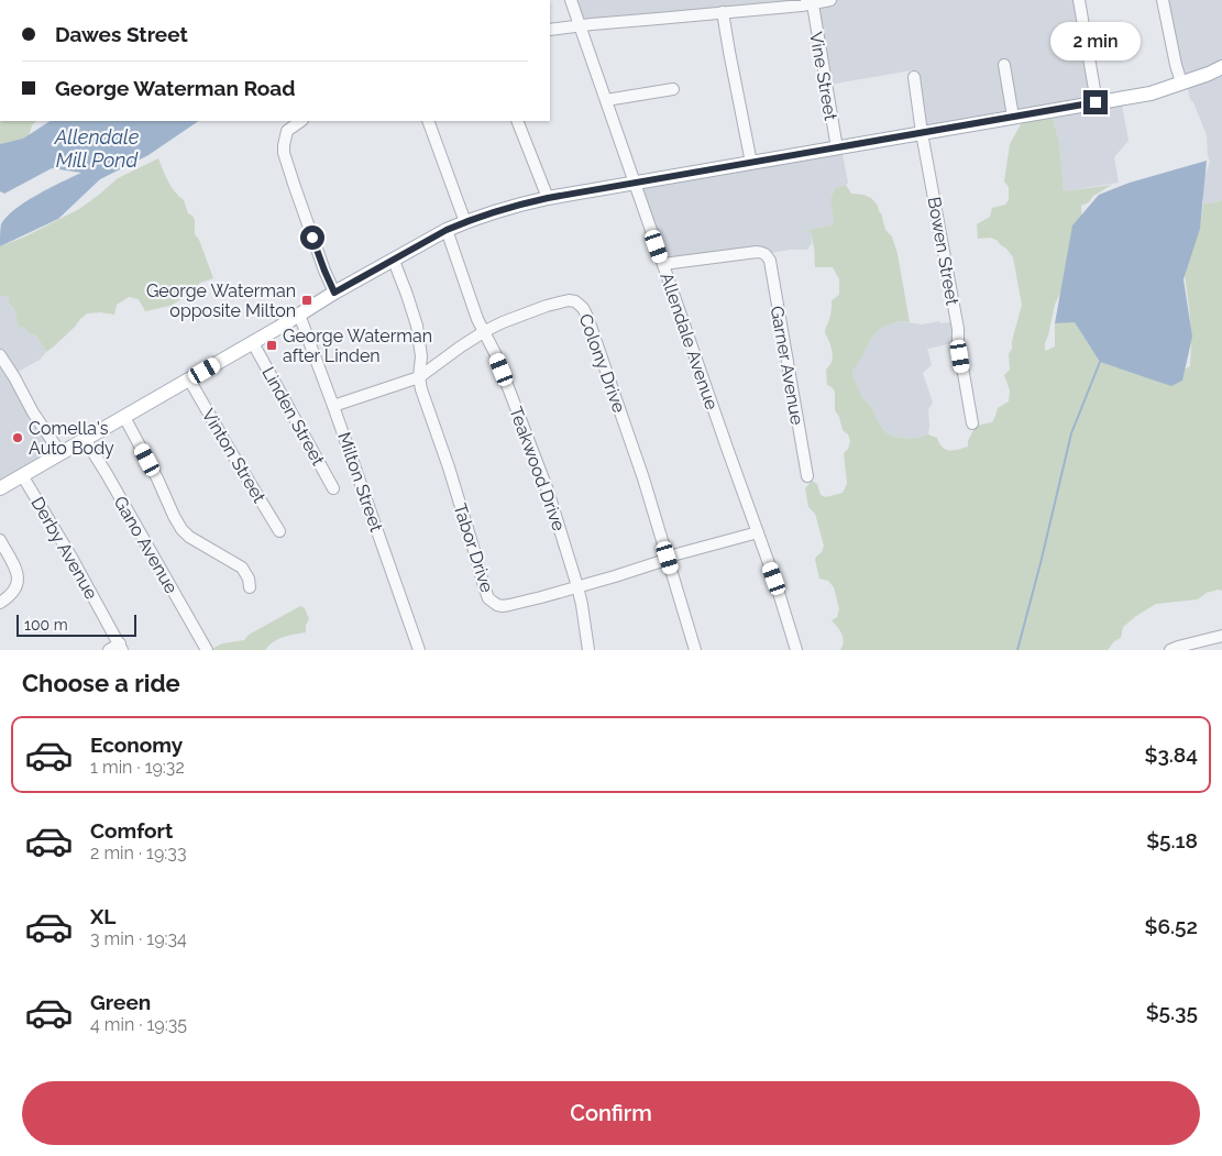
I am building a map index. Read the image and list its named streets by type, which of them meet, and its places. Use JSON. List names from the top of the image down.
{
  "streets": {
    "street": [
      "Vine Street",
      "Bowen Street",
      "Allendale Avenue",
      "Colony Drive",
      "Garner Avenue",
      "Linden Street",
      "Vinton Street",
      "Teakwood Drive",
      "Milton Street",
      "Gano Avenue",
      "Derby Avenue",
      "Tabor Drive"
    ]
  },
  "crossings": [
    ["Allendale Avenue", "Garner Avenue"],
    ["Allendale Avenue", "Tabor Drive"],
    ["Colony Drive", "Teakwood Drive"],
    ["Colony Drive", "Milton Street"],
    ["Colony Drive", "Tabor Drive"],
    ["Teakwood Drive", "Tabor Drive"]
  ],
  "water": ["Allendale Mill Pond"],
  "places": {
    "transit": ["George Waterman opposite Milton", "George Waterman after Linden"],
    "other": ["Comella's Auto Body"]
  },
  "scale_bar": "100 m",
  "page": {
    "banner": ["Dawes Street", "George Waterman Road"],
    "bubble": "2 min",
    "scale": "100 m",
    "heading": "Choose a ride",
    "list": [
      {
        "name": "Economy",
        "note": "1 min · 19:32",
        "value": "$3.84"
      },
      {
        "name": "Comfort",
        "note": "2 min · 19:33",
        "value": "$5.18"
      },
      {
        "name": "XL",
        "note": "3 min · 19:34",
        "value": "$6.52"
      },
      {
        "name": "Green",
        "note": "4 min · 19:35",
        "value": "$5.35"
      }
    ],
    "buttons": "Confirm"
  }
}
